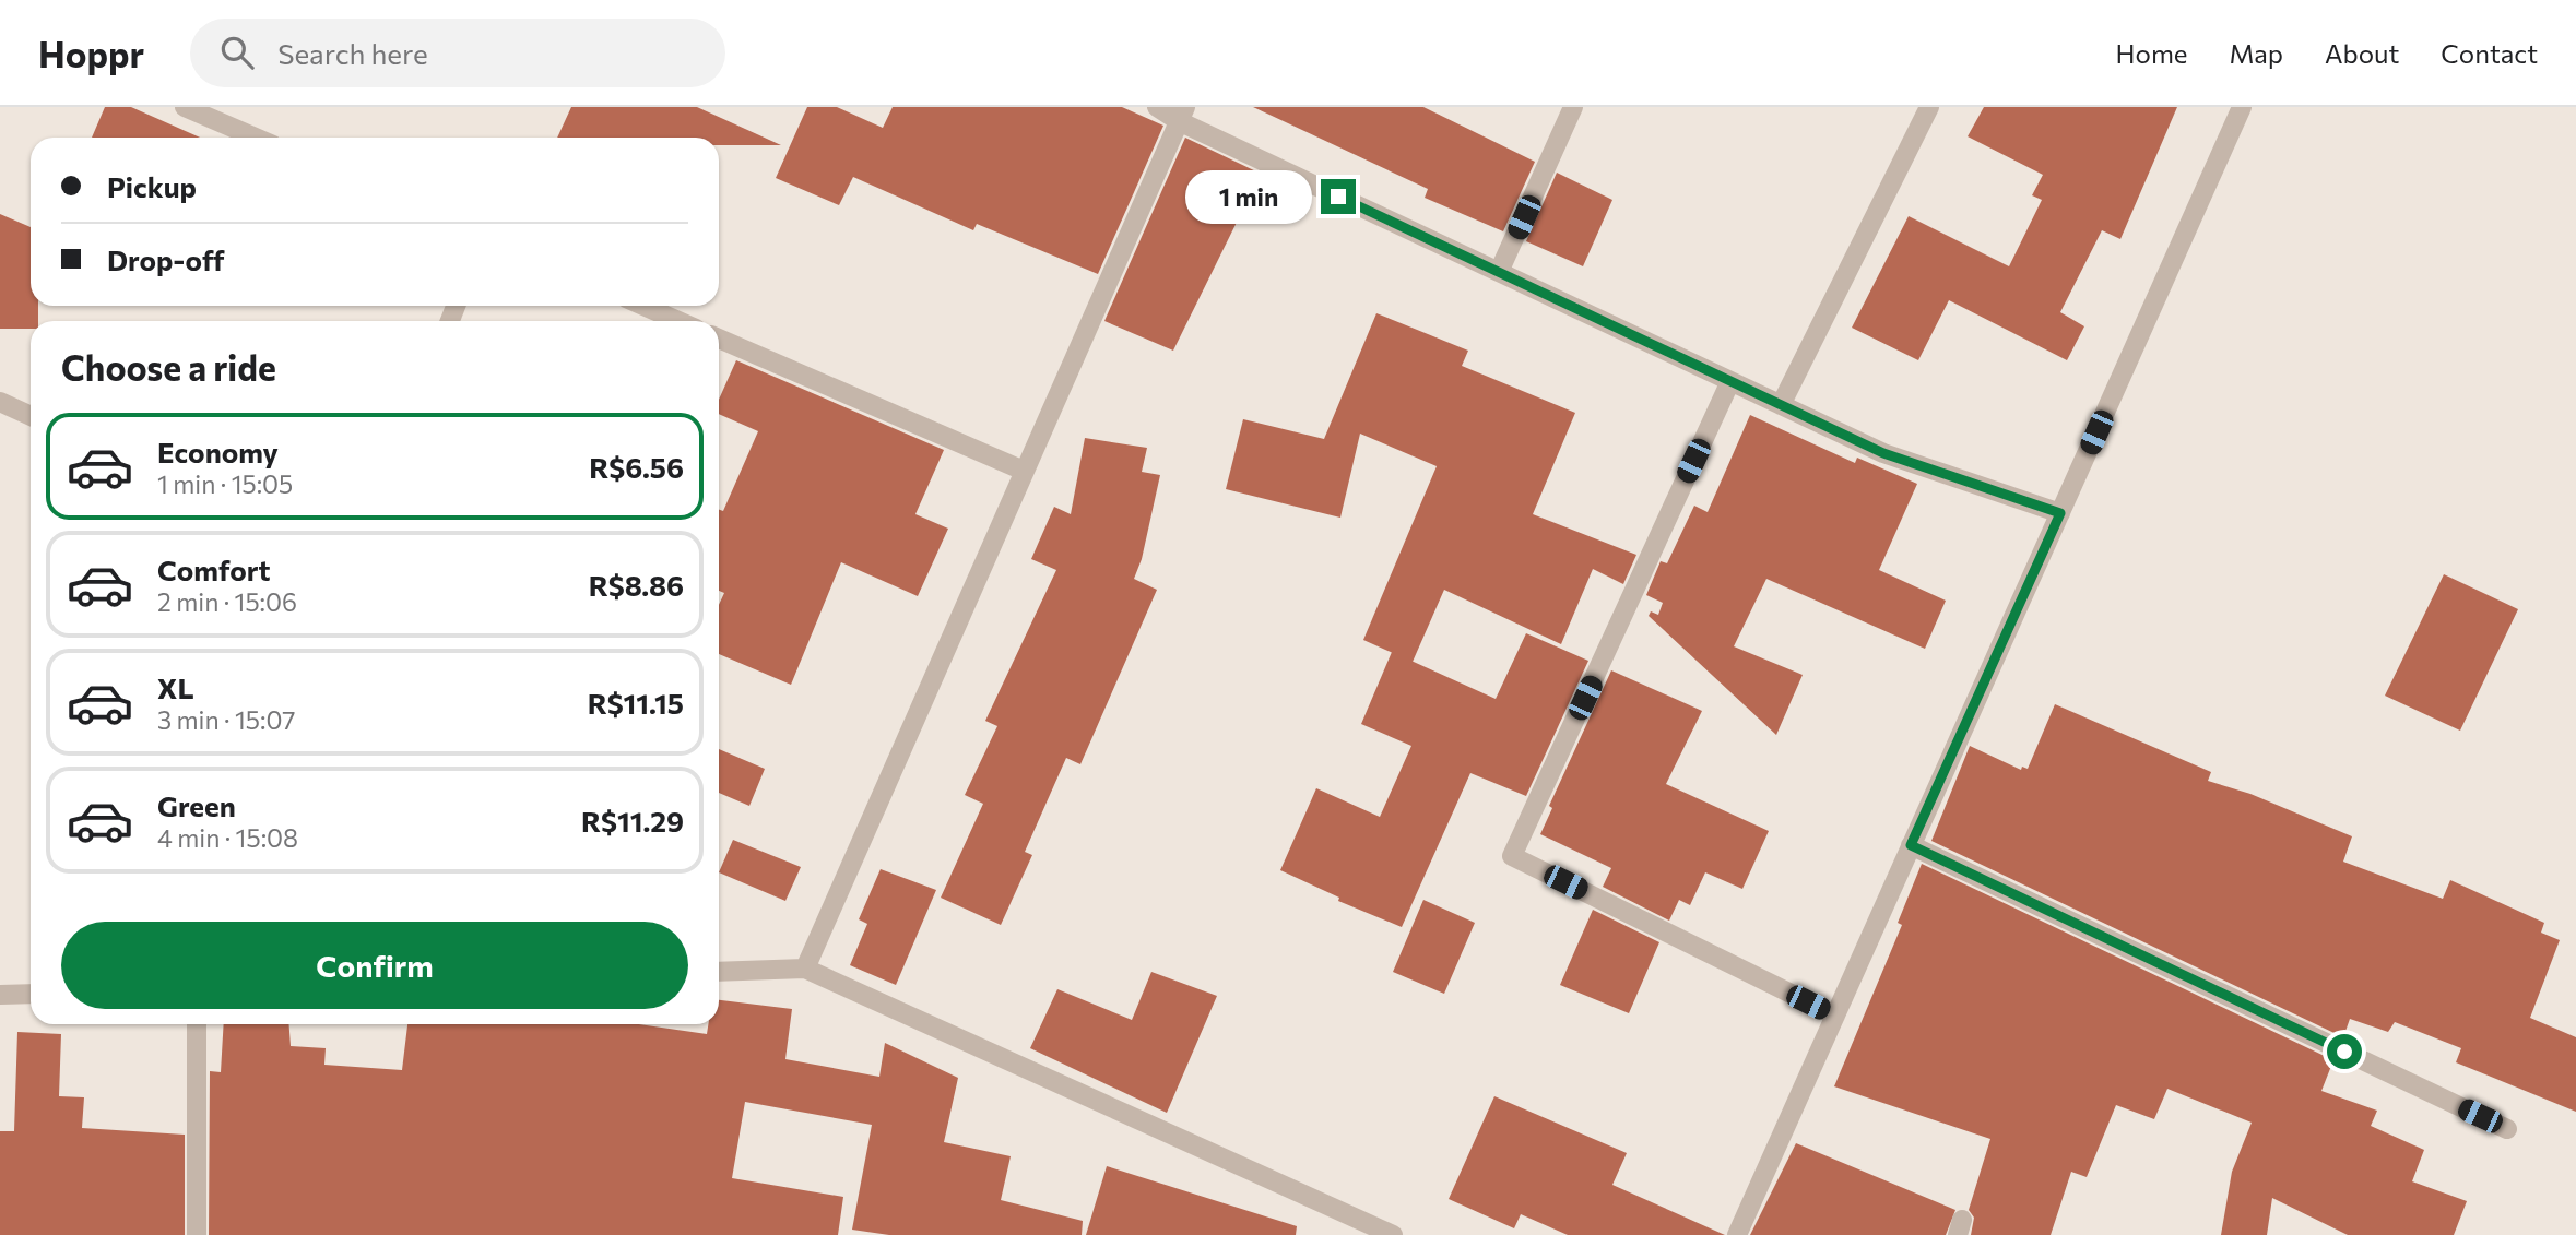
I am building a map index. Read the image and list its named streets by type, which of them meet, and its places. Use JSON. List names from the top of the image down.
{
  "page": {
    "header": "Hoppr",
    "search": "Search here",
    "nav": [
      "Home",
      "Map",
      "About",
      "Contact"
    ],
    "banner": ["Pickup", "Drop-off"],
    "bubble": "1 min",
    "heading": "Choose a ride",
    "list": [
      {
        "name": "Economy",
        "note": "1 min · 15:05",
        "value": "R$6.56"
      },
      {
        "name": "Comfort",
        "note": "2 min · 15:06",
        "value": "R$8.86"
      },
      {
        "name": "XL",
        "note": "3 min · 15:07",
        "value": "R$11.15"
      },
      {
        "name": "Green",
        "note": "4 min · 15:08",
        "value": "R$11.29"
      }
    ],
    "buttons": "Confirm"
  }
}
